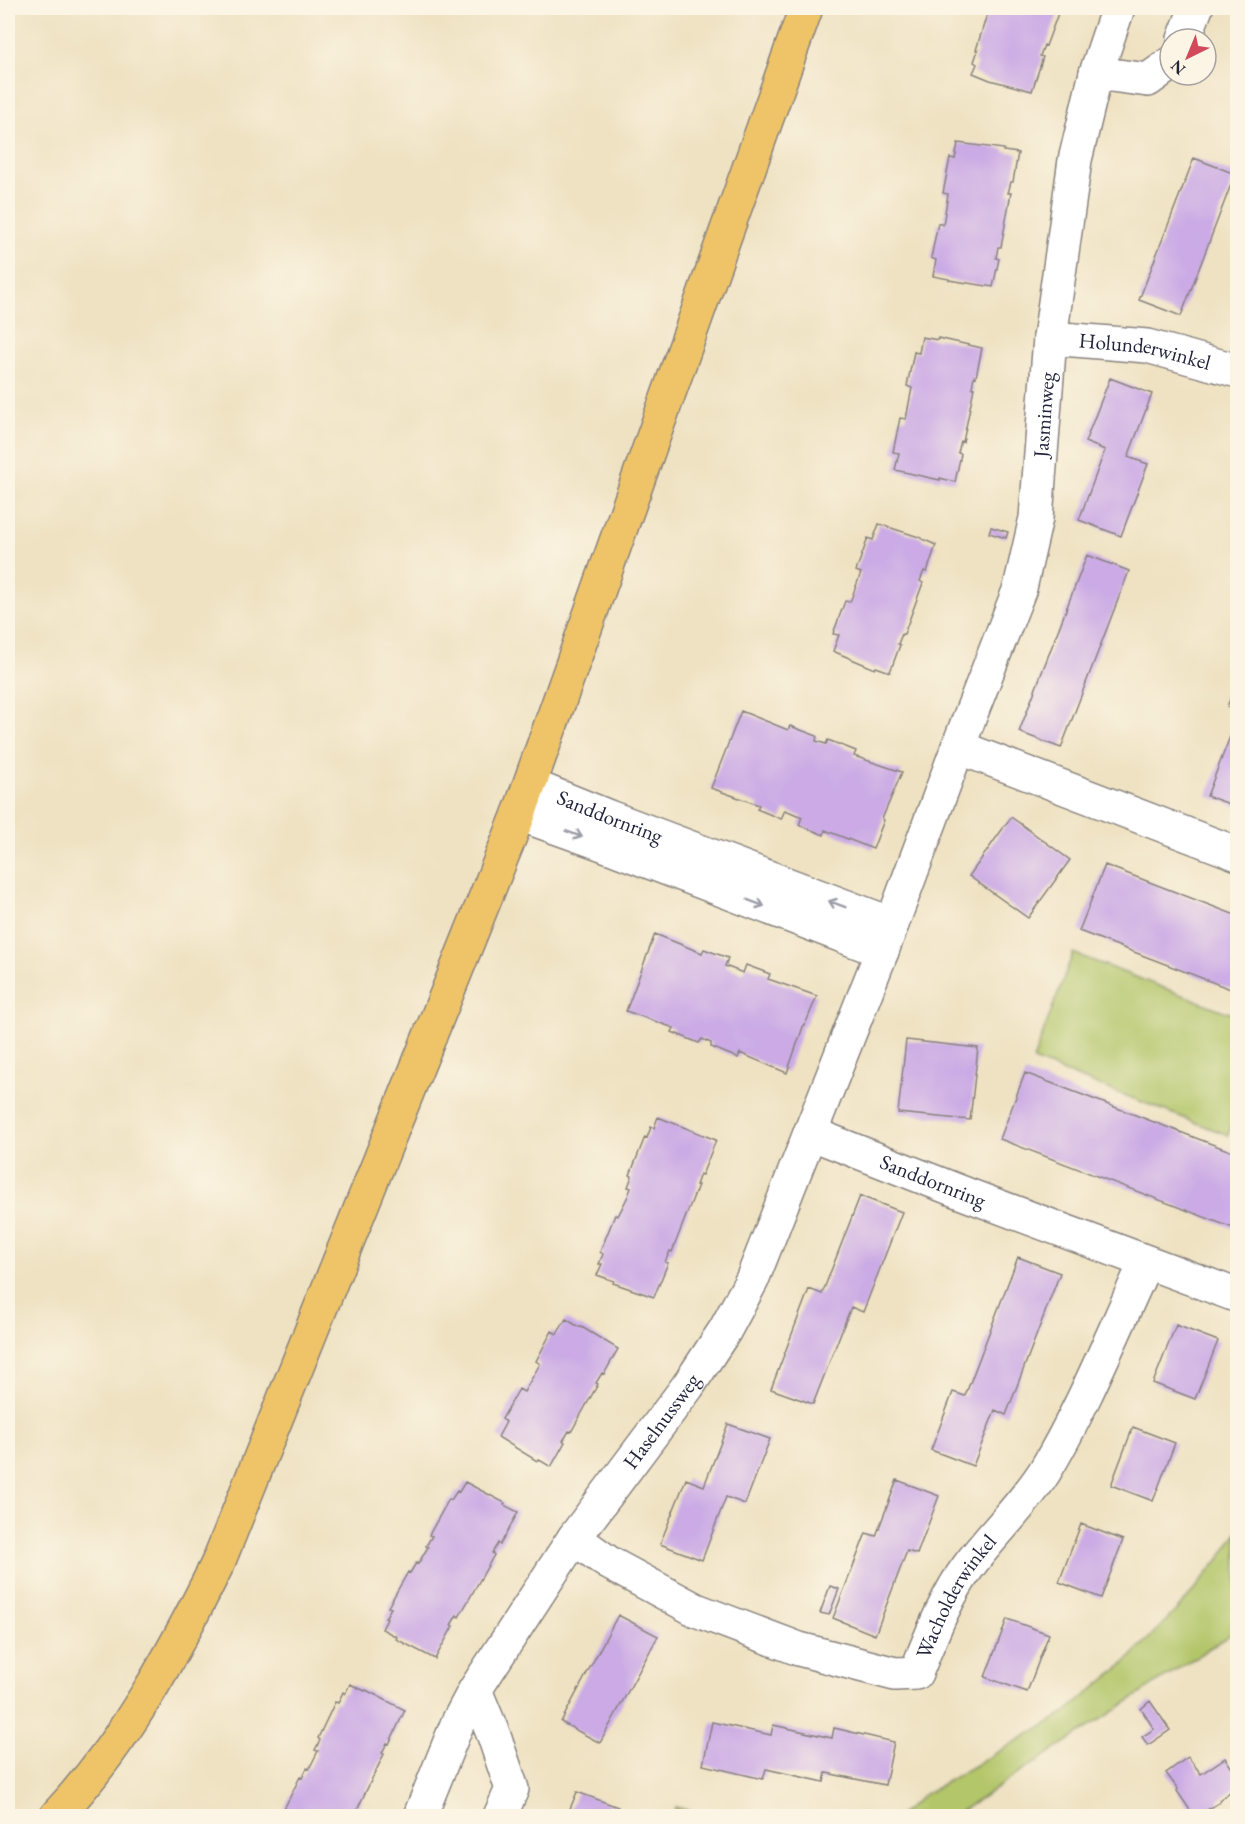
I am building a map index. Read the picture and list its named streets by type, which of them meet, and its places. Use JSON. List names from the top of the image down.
{
  "streets": {
    "street": [
      "Holunderwinkel",
      "Jasminweg",
      "Sanddornring",
      "Haselnussweg",
      "Wacholderwinkel"
    ]
  },
  "crossings": [
    ["Holunderwinkel", "Jasminweg"],
    ["Sanddornring", "Haselnussweg"],
    ["Sanddornring", "Wacholderwinkel"],
    ["Haselnussweg", "Wacholderwinkel"]
  ],
  "north": "bottom left"
}
